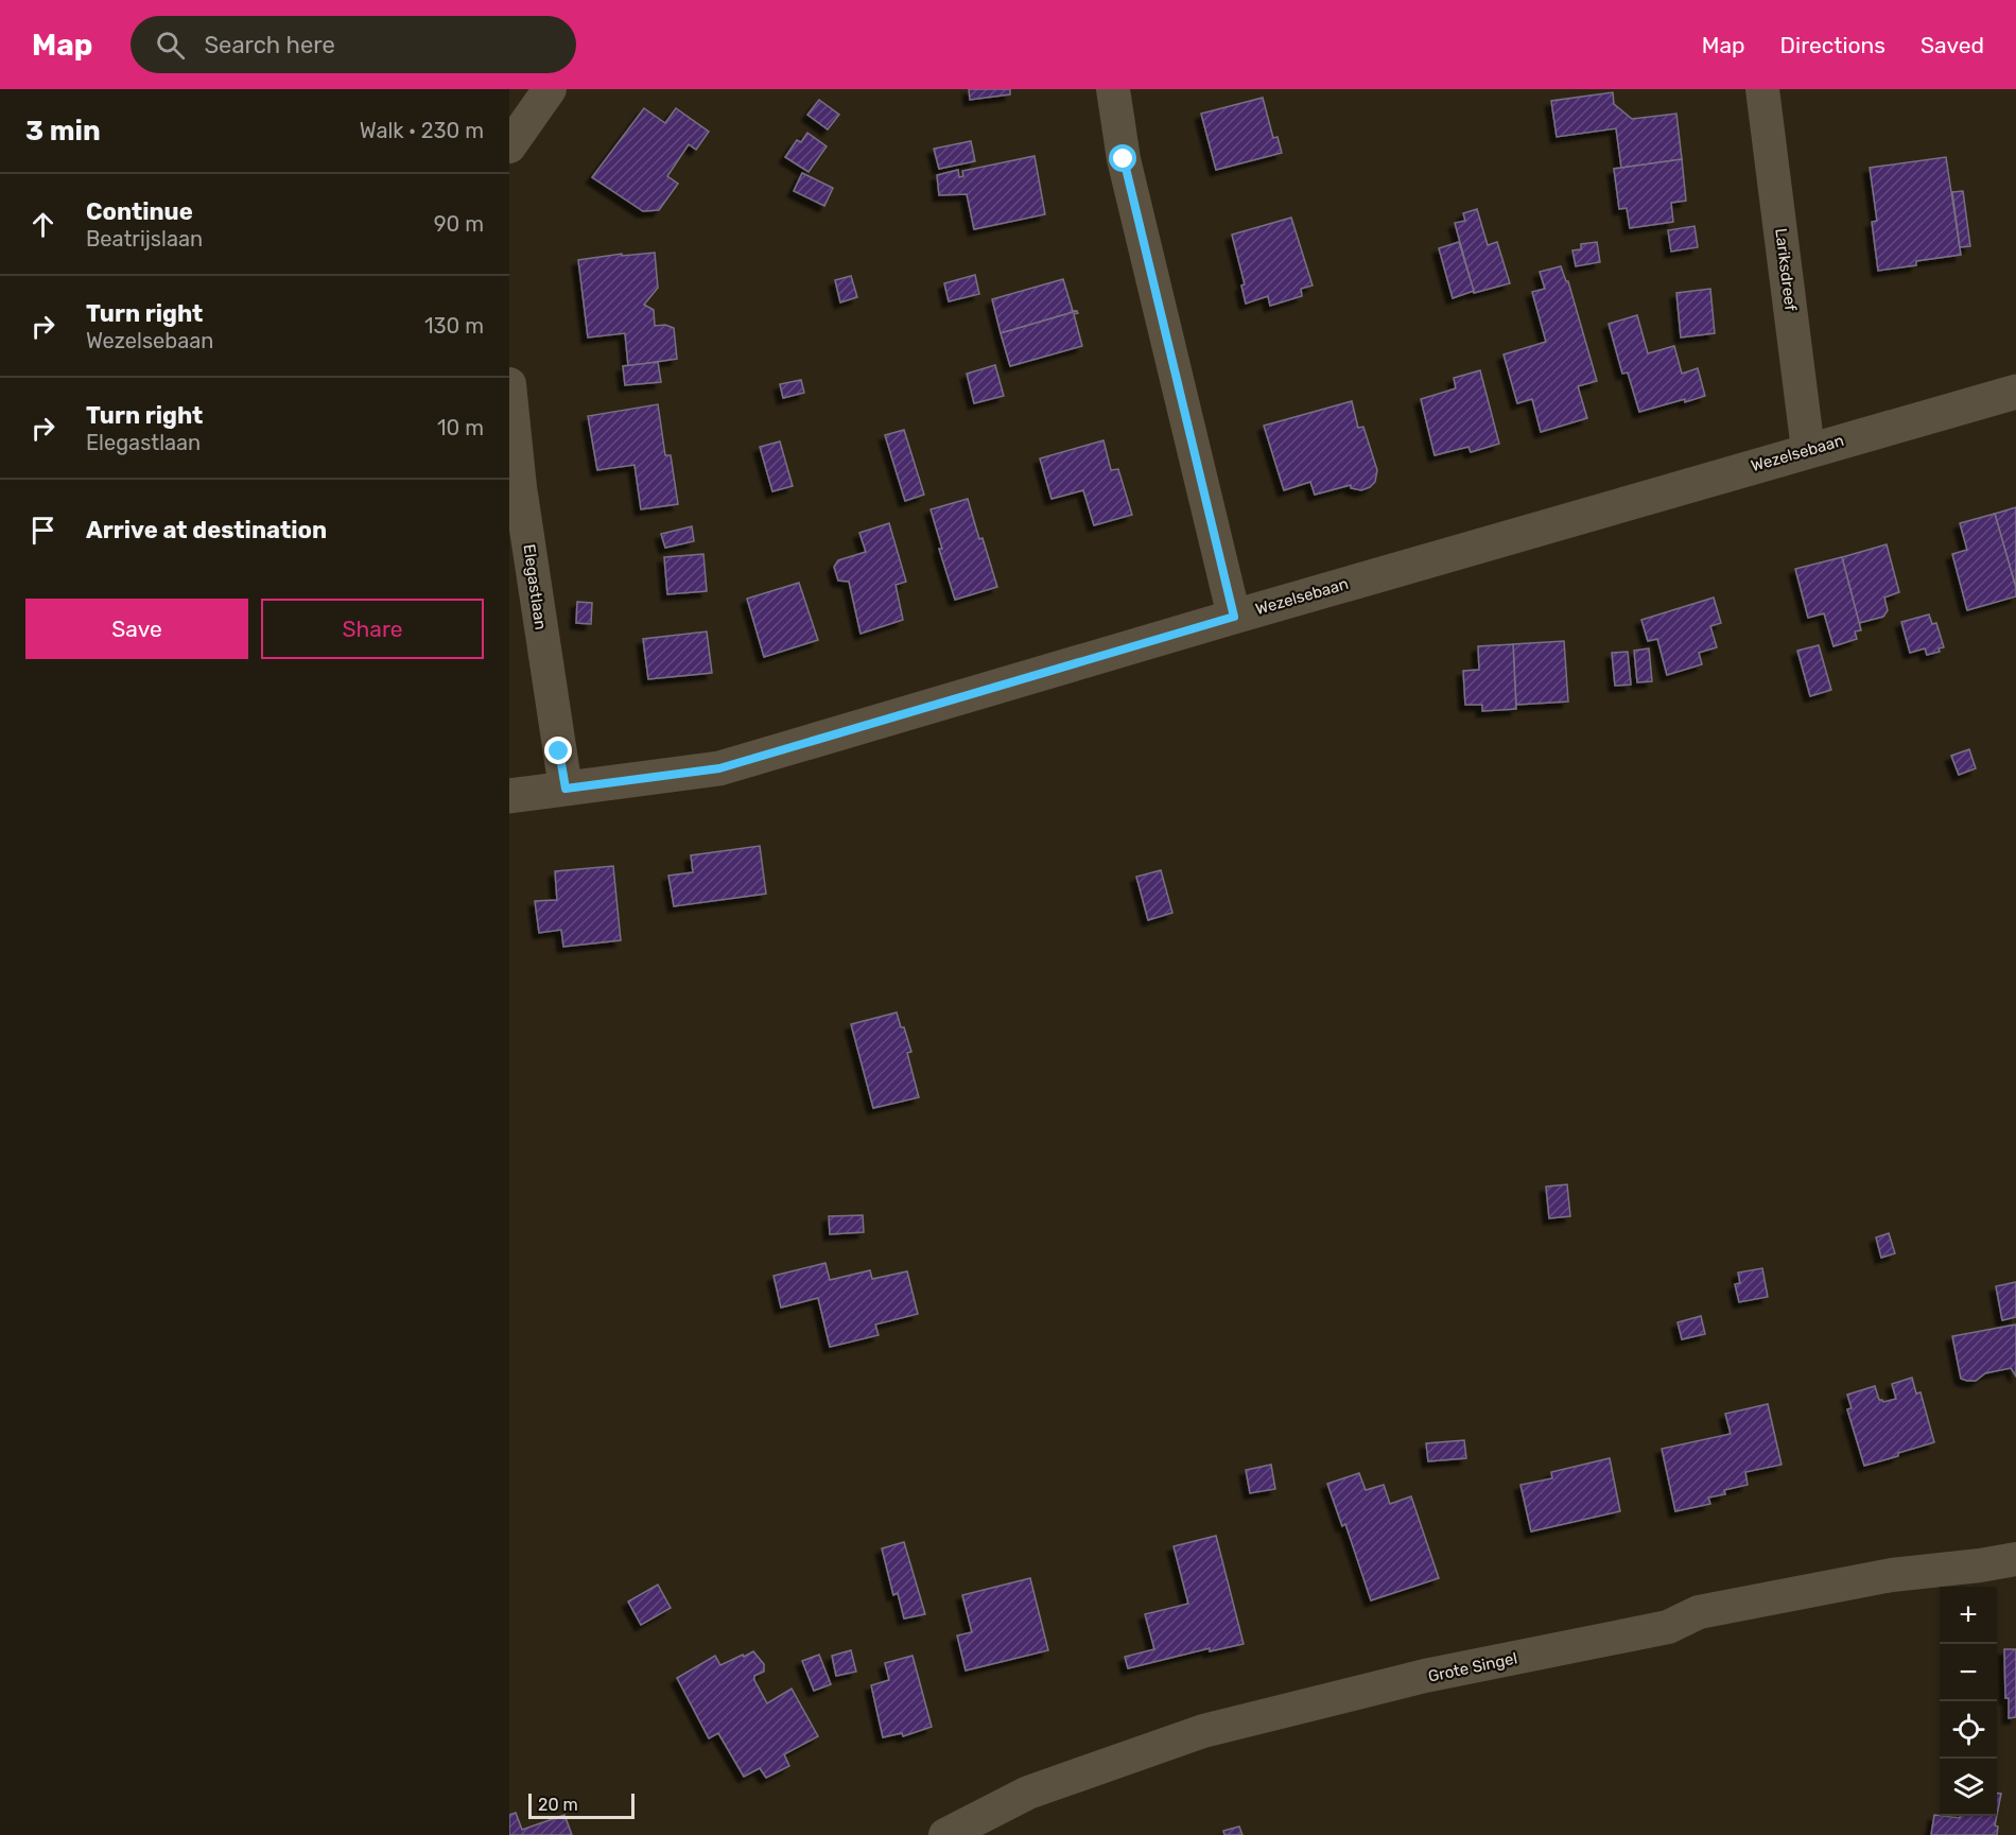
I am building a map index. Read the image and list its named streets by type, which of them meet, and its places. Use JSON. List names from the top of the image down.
{
  "streets": {
    "street": [
      "Lariksdreef",
      "Wezelsebaan",
      "Elegastlaan",
      "Grote Singel"
    ]
  },
  "crossings": [
    ["Lariksdreef", "Wezelsebaan"],
    ["Wezelsebaan", "Elegastlaan"]
  ],
  "scale_bar": "20 m",
  "page": {
    "header": "Map",
    "search": "Search here",
    "nav": ["Map", "Directions", "Saved"],
    "heading": ["3 min", "Walk · 230 m"],
    "list": [
      ["Continue", "Beatrijslaan", "90 m"],
      ["Turn right", "Wezelsebaan", "130 m"],
      ["Turn right", "Elegastlaan", "10 m"],
      "Arrive at destination"
    ],
    "buttons": ["Save", "Share"],
    "map_buttons": ["+", "−"],
    "scale": "20 m"
  }
}
